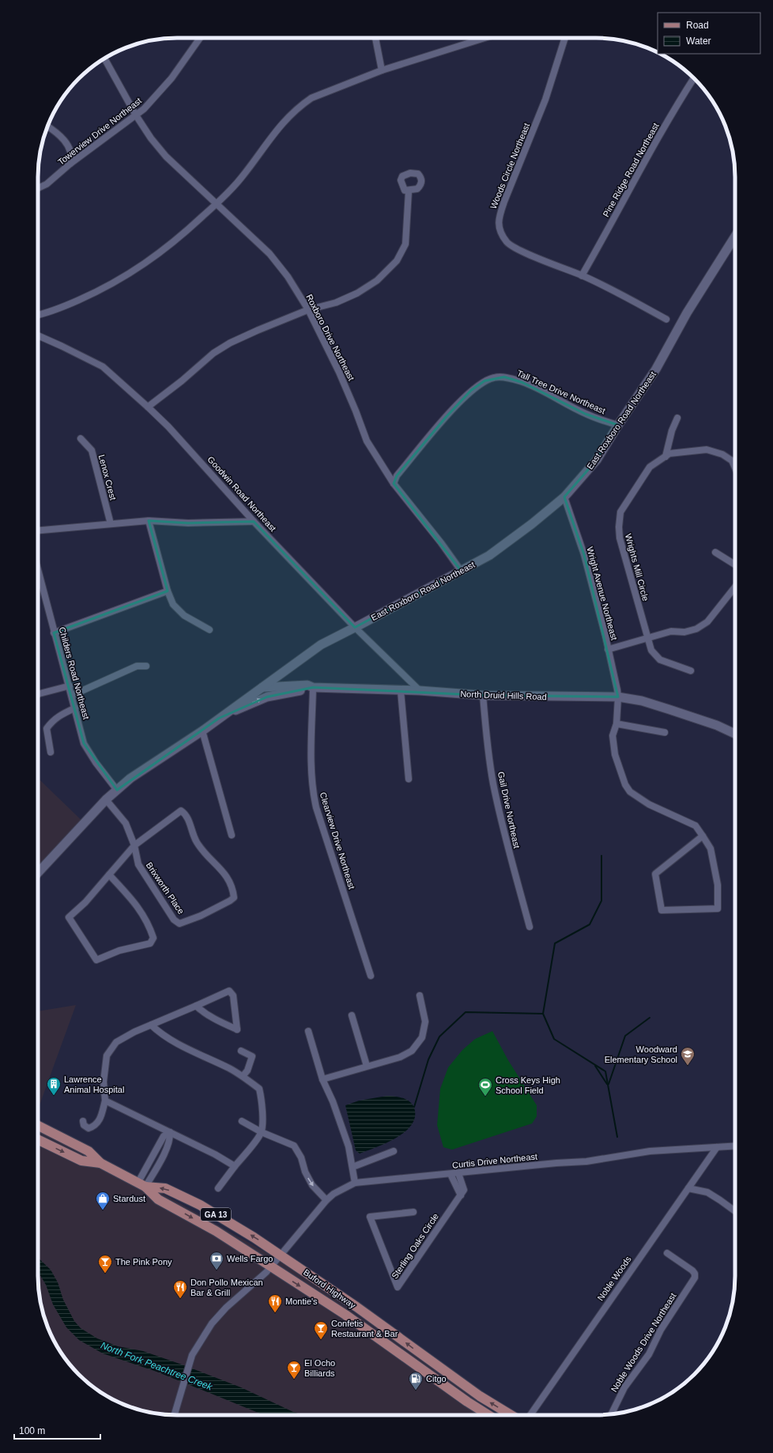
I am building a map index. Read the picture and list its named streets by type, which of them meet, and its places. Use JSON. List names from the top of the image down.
{
  "streets": {
    "main road": [
      "East Roxboro Road Northeast",
      "North Druid Hills Road",
      "GA 13",
      "Buford Highway"
    ],
    "street": [
      "Towerview Drive Northeast",
      "Woods Circle Northeast",
      "Pine Ridge Road Northeast",
      "Roxboro Drive Northeast",
      "Tall Tree Drive Northeast",
      "Lenox Crest",
      "Goodwin Road Northeast",
      "Wrights Mill Circle",
      "Wright Avenue Northeast",
      "Childers Road Northeast",
      "Gail Drive Northeast",
      "Clearview Drive Northeast",
      "Brixworth Place",
      "Curtis Drive Northeast",
      "Sterling Oaks Circle",
      "Noble Woods",
      "Noble Woods Drive Northeast"
    ]
  },
  "crossings": [
    ["Towerview Drive Northeast", "Roxboro Drive Northeast"],
    ["Woods Circle Northeast", "Pine Ridge Road Northeast"],
    ["Roxboro Drive Northeast", "Tall Tree Drive Northeast"],
    ["Roxboro Drive Northeast", "East Roxboro Road Northeast"],
    ["Tall Tree Drive Northeast", "East Roxboro Road Northeast"],
    ["East Roxboro Road Northeast", "Goodwin Road Northeast"],
    ["East Roxboro Road Northeast", "Wright Avenue Northeast"],
    ["East Roxboro Road Northeast", "North Druid Hills Road"],
    ["Goodwin Road Northeast", "North Druid Hills Road"],
    ["Wright Avenue Northeast", "North Druid Hills Road"],
    ["North Druid Hills Road", "Gail Drive Northeast"],
    ["North Druid Hills Road", "Clearview Drive Northeast"],
    ["Curtis Drive Northeast", "Noble Woods"],
    ["Curtis Drive Northeast", "Buford Highway"]
  ],
  "water": ["North Fork Peachtree Creek"],
  "places": {
    "school or university": ["Woodward Elementary School"],
    "building": ["Lawrence Animal Hospital"],
    "sports": ["Cross Keys High School Field"],
    "shop": ["Stardust"],
    "bank": ["Wells Fargo"],
    "bar": ["The Pink Pony", "Confetis Restaurant & Bar", "El Ocho Billiards"],
    "restaurant": ["Don Pollo Mexican Bar & Grill", "Montie's"],
    "fuel station": ["Citgo"]
  },
  "legend": ["Road", "Water"],
  "scale_bar": "100 m"
}
